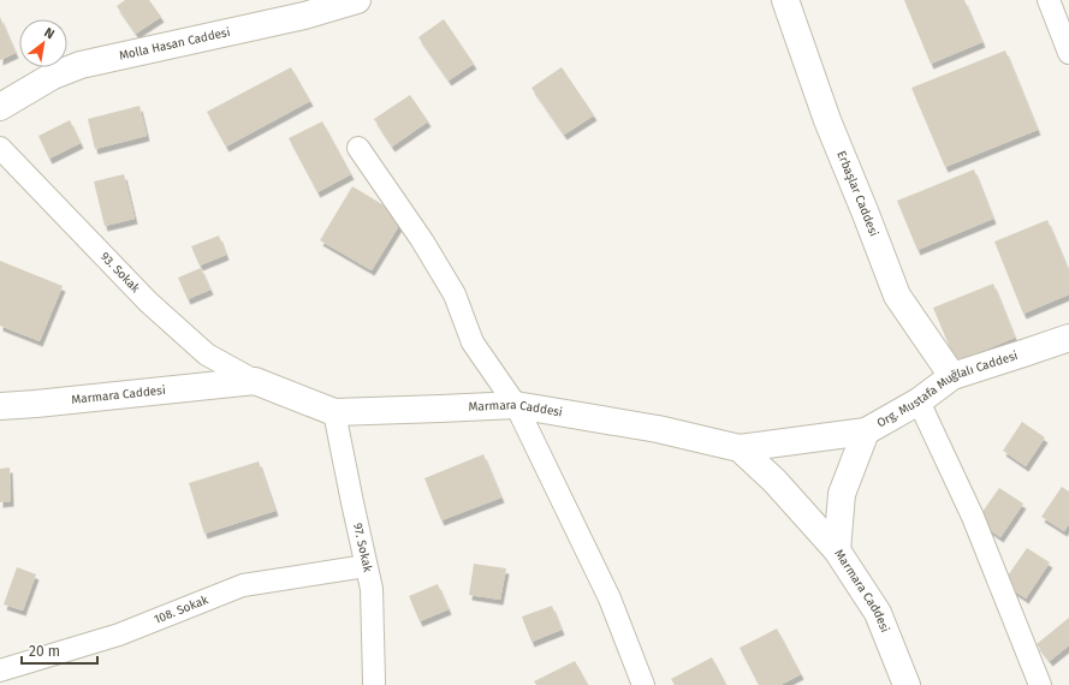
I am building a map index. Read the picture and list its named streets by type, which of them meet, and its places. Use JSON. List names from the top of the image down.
{
  "streets": {
    "street": [
      "Molla Hasan Caddesi",
      "Erbaşlar Caddesi",
      "93. Sokak",
      "Org. Mustafa Muğlalı Caddesi",
      "Marmara Caddesi",
      "97. Sokak",
      "108. Sokak"
    ]
  },
  "crossings": [
    ["Erbaşlar Caddesi", "Org. Mustafa Muğlalı Caddesi"],
    ["93. Sokak", "Marmara Caddesi"],
    ["Org. Mustafa Muğlalı Caddesi", "Marmara Caddesi"],
    ["Marmara Caddesi", "97. Sokak"],
    ["97. Sokak", "108. Sokak"]
  ],
  "scale_bar": "20 m",
  "north": "top right"
}
